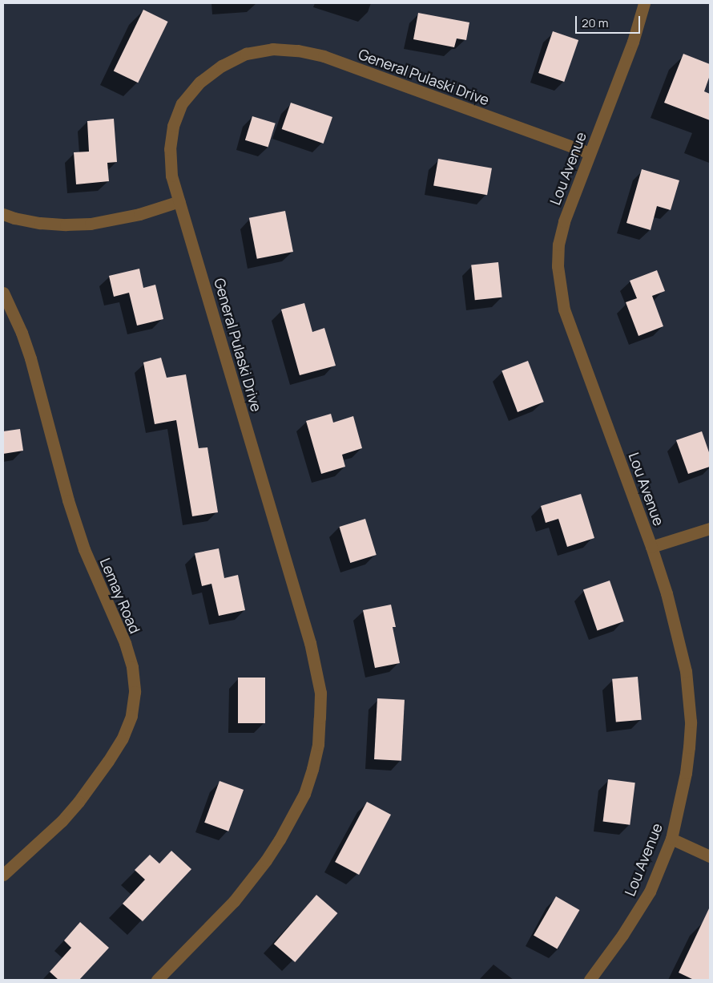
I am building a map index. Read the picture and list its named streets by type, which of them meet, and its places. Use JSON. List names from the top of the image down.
{
  "streets": {
    "street": ["General Pulaski Drive", "Lou Avenue", "Lemay Road"]
  },
  "crossings": [
    ["General Pulaski Drive", "Lou Avenue"]
  ],
  "scale_bar": "20 m"
}
